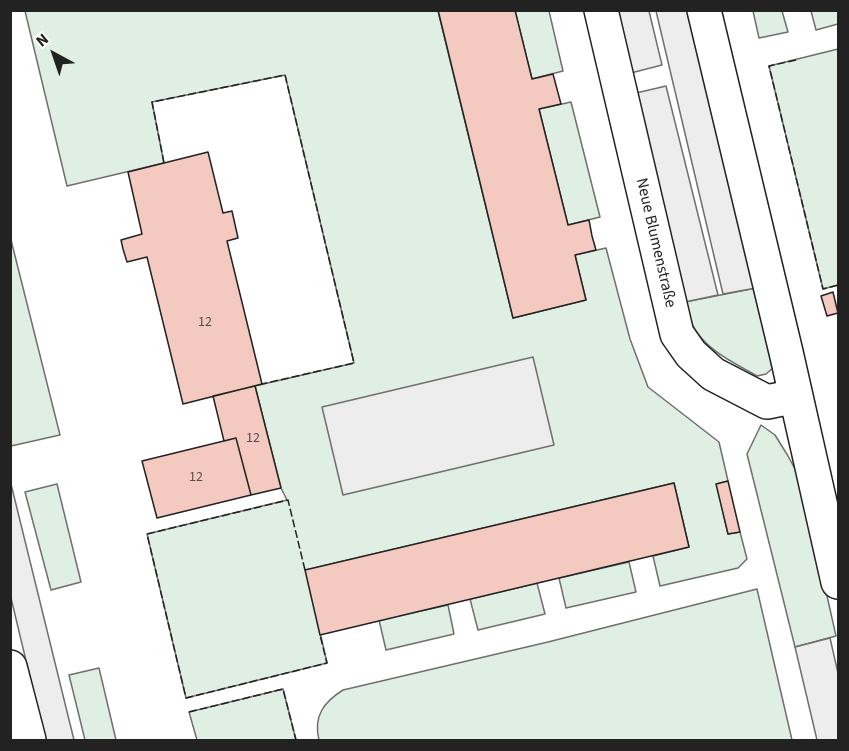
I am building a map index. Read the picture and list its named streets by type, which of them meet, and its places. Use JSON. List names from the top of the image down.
{
  "streets": {
    "street": ["Neue Blumenstraße"]
  },
  "house_numbers": ["12", "12", "12"],
  "north": "top left"
}
